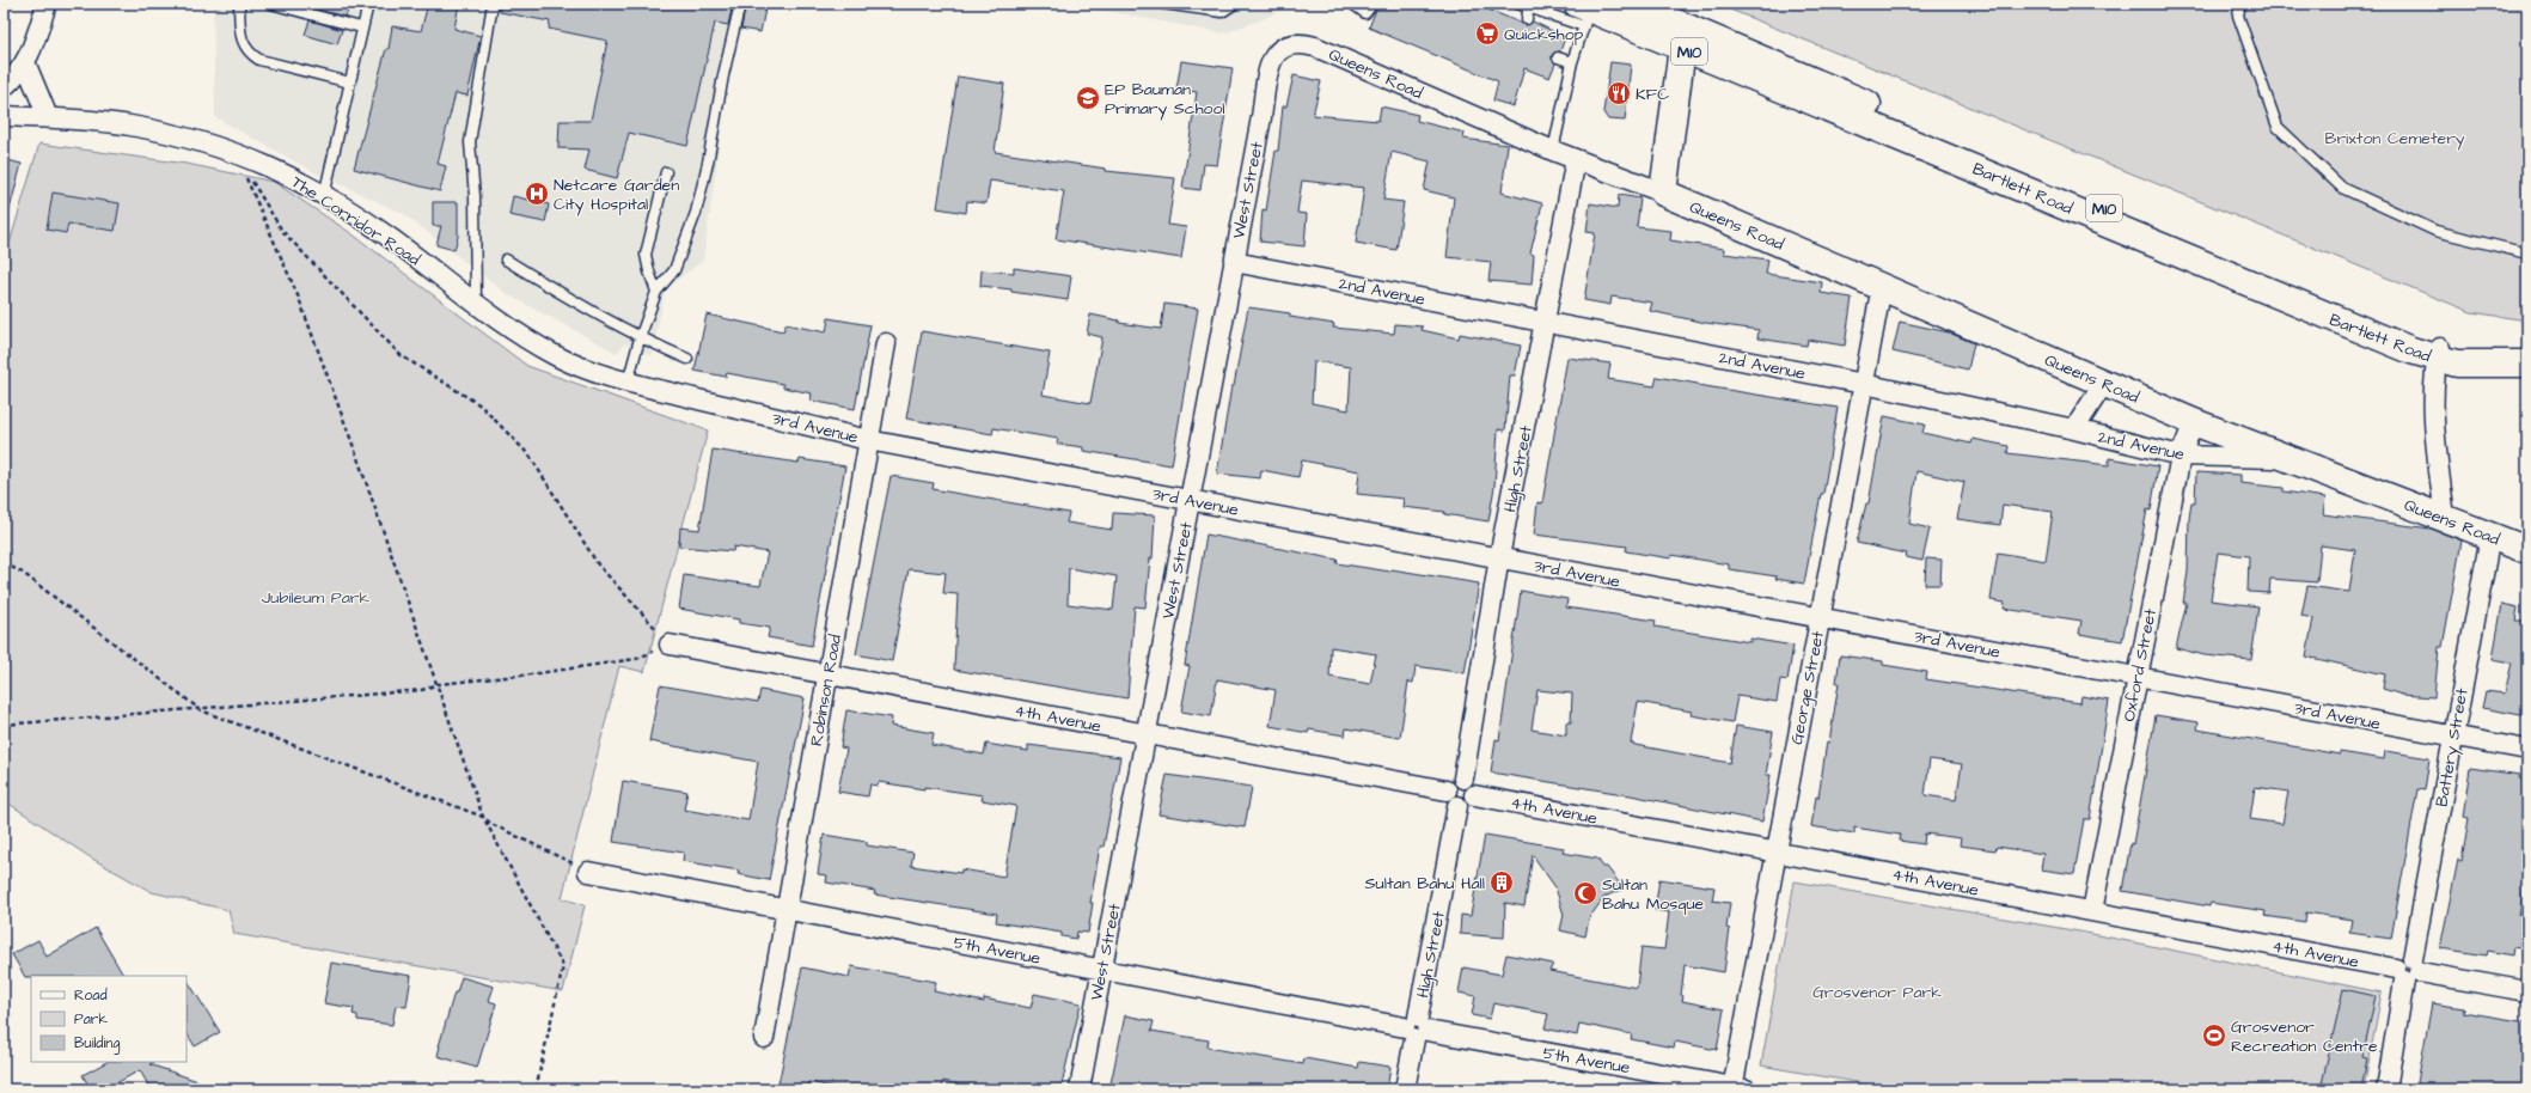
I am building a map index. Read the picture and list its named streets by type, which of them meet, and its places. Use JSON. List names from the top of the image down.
{
  "streets": {
    "main road": ["M10", "Queens Road", "Bartlett Road"],
    "street": [
      "West Street",
      "The Corridor Road",
      "2nd Avenue",
      "3rd Avenue",
      "High Street",
      "Oxford Street",
      "George Street",
      "Robinson Road",
      "4th Avenue",
      "Battery Street",
      "5th Avenue"
    ]
  },
  "crossings": [
    ["Queens Road", "West Street"],
    ["Queens Road", "2nd Avenue"],
    ["Queens Road", "High Street"],
    ["Queens Road", "Oxford Street"],
    ["Queens Road", "George Street"],
    ["Queens Road", "Battery Street"],
    ["West Street", "2nd Avenue"],
    ["West Street", "3rd Avenue"],
    ["West Street", "4th Avenue"],
    ["West Street", "5th Avenue"],
    ["The Corridor Road", "3rd Avenue"],
    ["2nd Avenue", "High Street"],
    ["2nd Avenue", "Oxford Street"],
    ["2nd Avenue", "George Street"],
    ["3rd Avenue", "High Street"],
    ["3rd Avenue", "Oxford Street"],
    ["3rd Avenue", "George Street"],
    ["3rd Avenue", "Robinson Road"],
    ["3rd Avenue", "Battery Street"],
    ["High Street", "4th Avenue"],
    ["High Street", "5th Avenue"],
    ["Oxford Street", "4th Avenue"],
    ["George Street", "4th Avenue"],
    ["George Street", "5th Avenue"],
    ["Robinson Road", "4th Avenue"],
    ["Robinson Road", "5th Avenue"],
    ["4th Avenue", "Battery Street"]
  ],
  "parks": ["Brixton Cemetery", "Jubileum Park", "Grosvenor Park"],
  "places": {
    "supermarket": ["Quickshop"],
    "restaurant": ["KFC"],
    "school or university": ["EP Bauman Primary School"],
    "hospital": ["Netcare Garden City Hospital"],
    "building": ["Sultan Bahu Hall"],
    "mosque": ["Sultan Bahu Mosque"],
    "sports": ["Grosvenor Recreation Centre"]
  },
  "legend": ["Road", "Park", "Building"]
}
